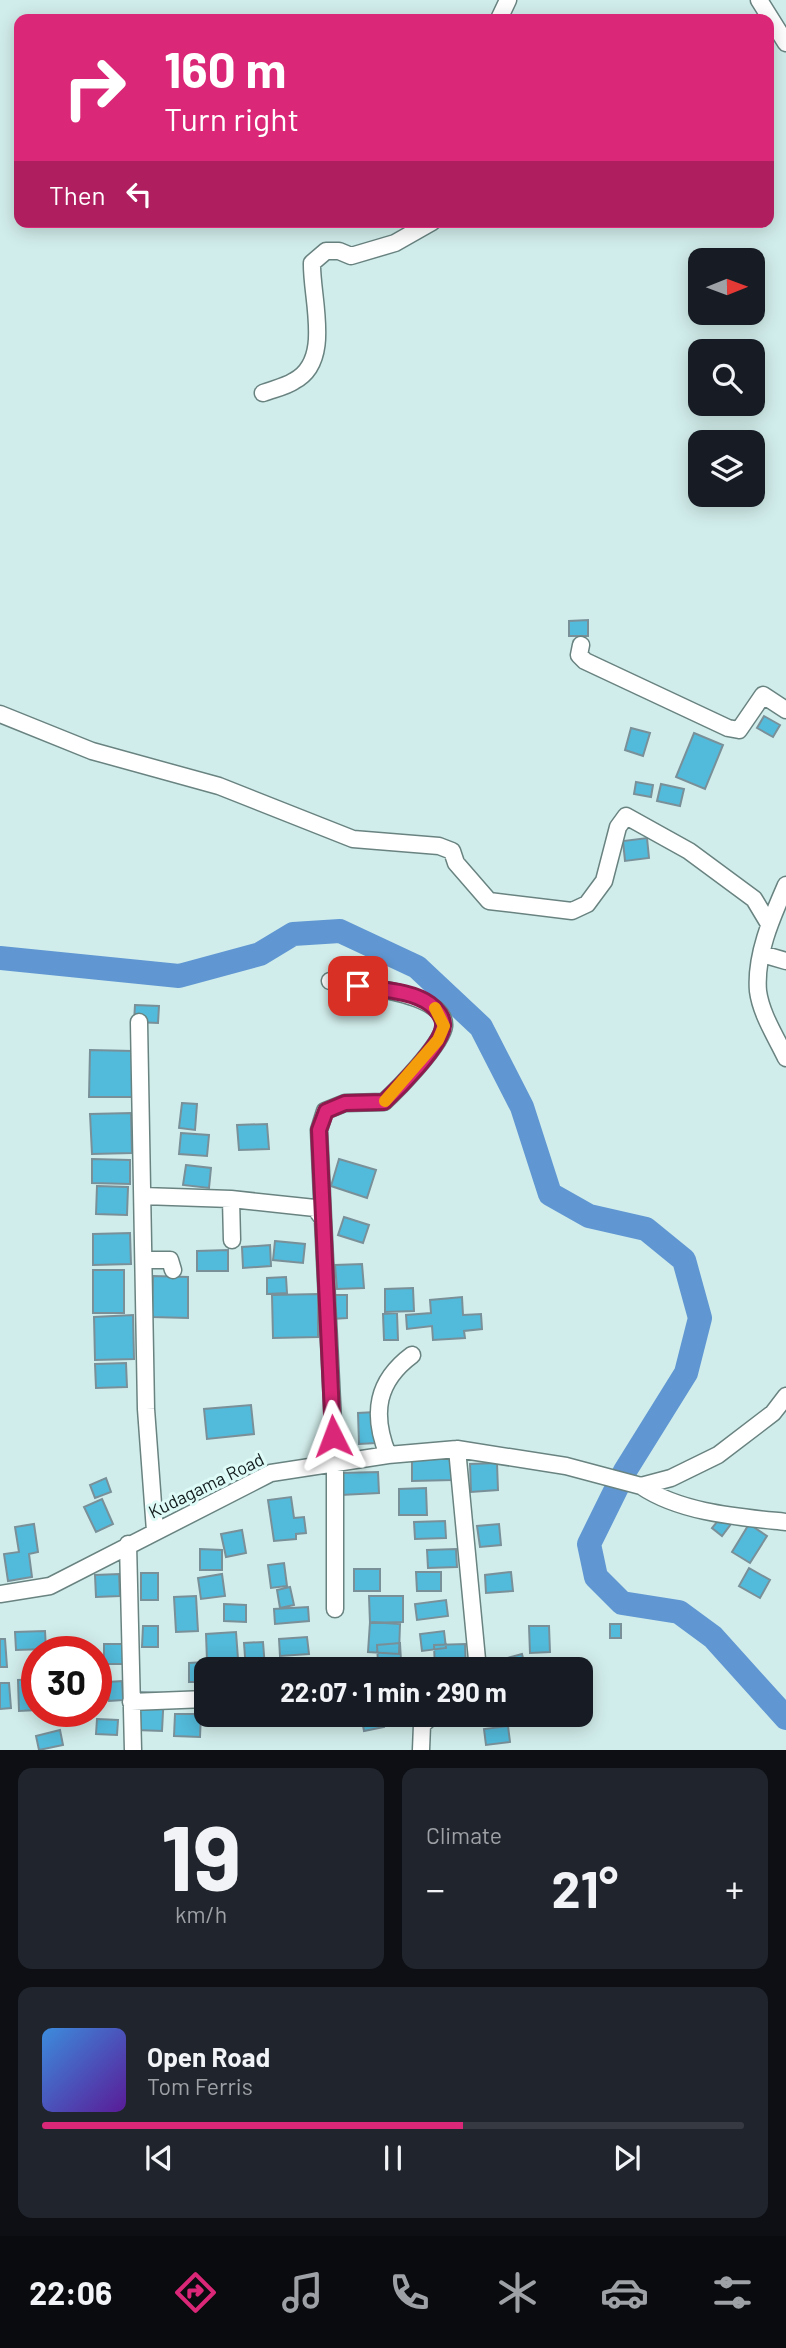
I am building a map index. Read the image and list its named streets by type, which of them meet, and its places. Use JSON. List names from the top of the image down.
{
  "streets": {
    "street": ["Kudagama Road"]
  },
  "north": "right",
  "page": {
    "turn": ["160 m", "Turn right"],
    "then": "Then",
    "limit": "30",
    "trip": "22:07 · 1 min · 290 m",
    "tile": [
      ["19", "km/h"],
      "Climate"
    ],
    "heat": ["−", "21°", "+"],
    "song": ["Open Road", "Tom Ferris"],
    "tabs": "22:06"
  }
}
